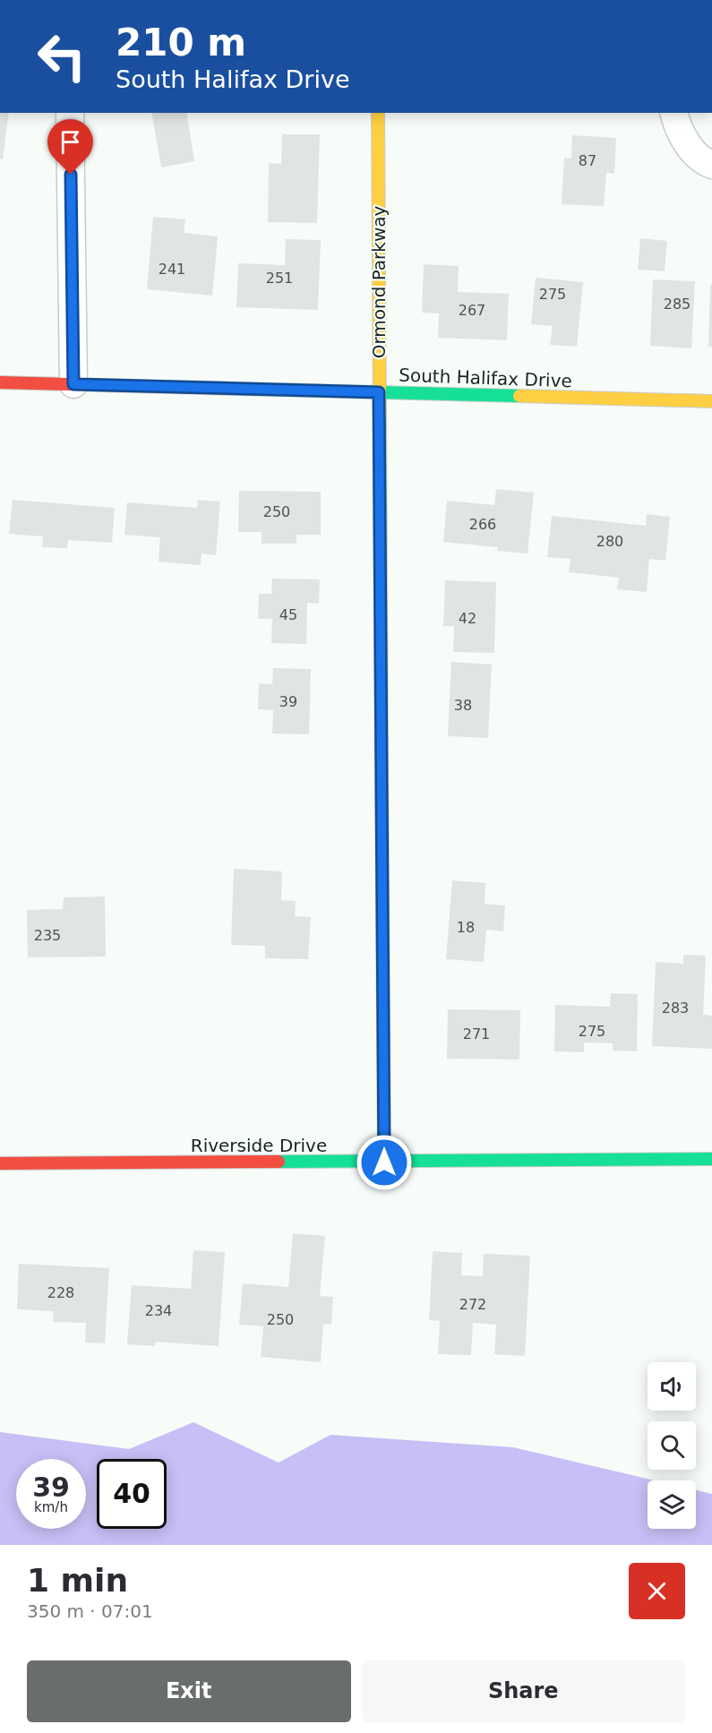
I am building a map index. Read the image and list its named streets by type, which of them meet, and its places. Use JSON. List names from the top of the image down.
{
  "streets": {
    "street": ["Ormond Parkway", "South Halifax Drive", "Riverside Drive"]
  },
  "crossings": [
    ["Ormond Parkway", "South Halifax Drive"],
    ["Ormond Parkway", "Riverside Drive"]
  ],
  "house_numbers": [
    "87",
    "241",
    "251",
    "275",
    "285",
    "267",
    "250",
    "266",
    "280",
    "45",
    "42",
    "39",
    "38",
    "18",
    "235",
    "283",
    "275",
    "271",
    "228",
    "272",
    "234",
    "250"
  ],
  "page": {
    "turn": ["210 m", "South Halifax Drive"],
    "speed": "39 km/h",
    "limit": "40",
    "heading": ["1 min", "350 m · 07:01"],
    "buttons": ["Exit", "Share"]
  }
}
